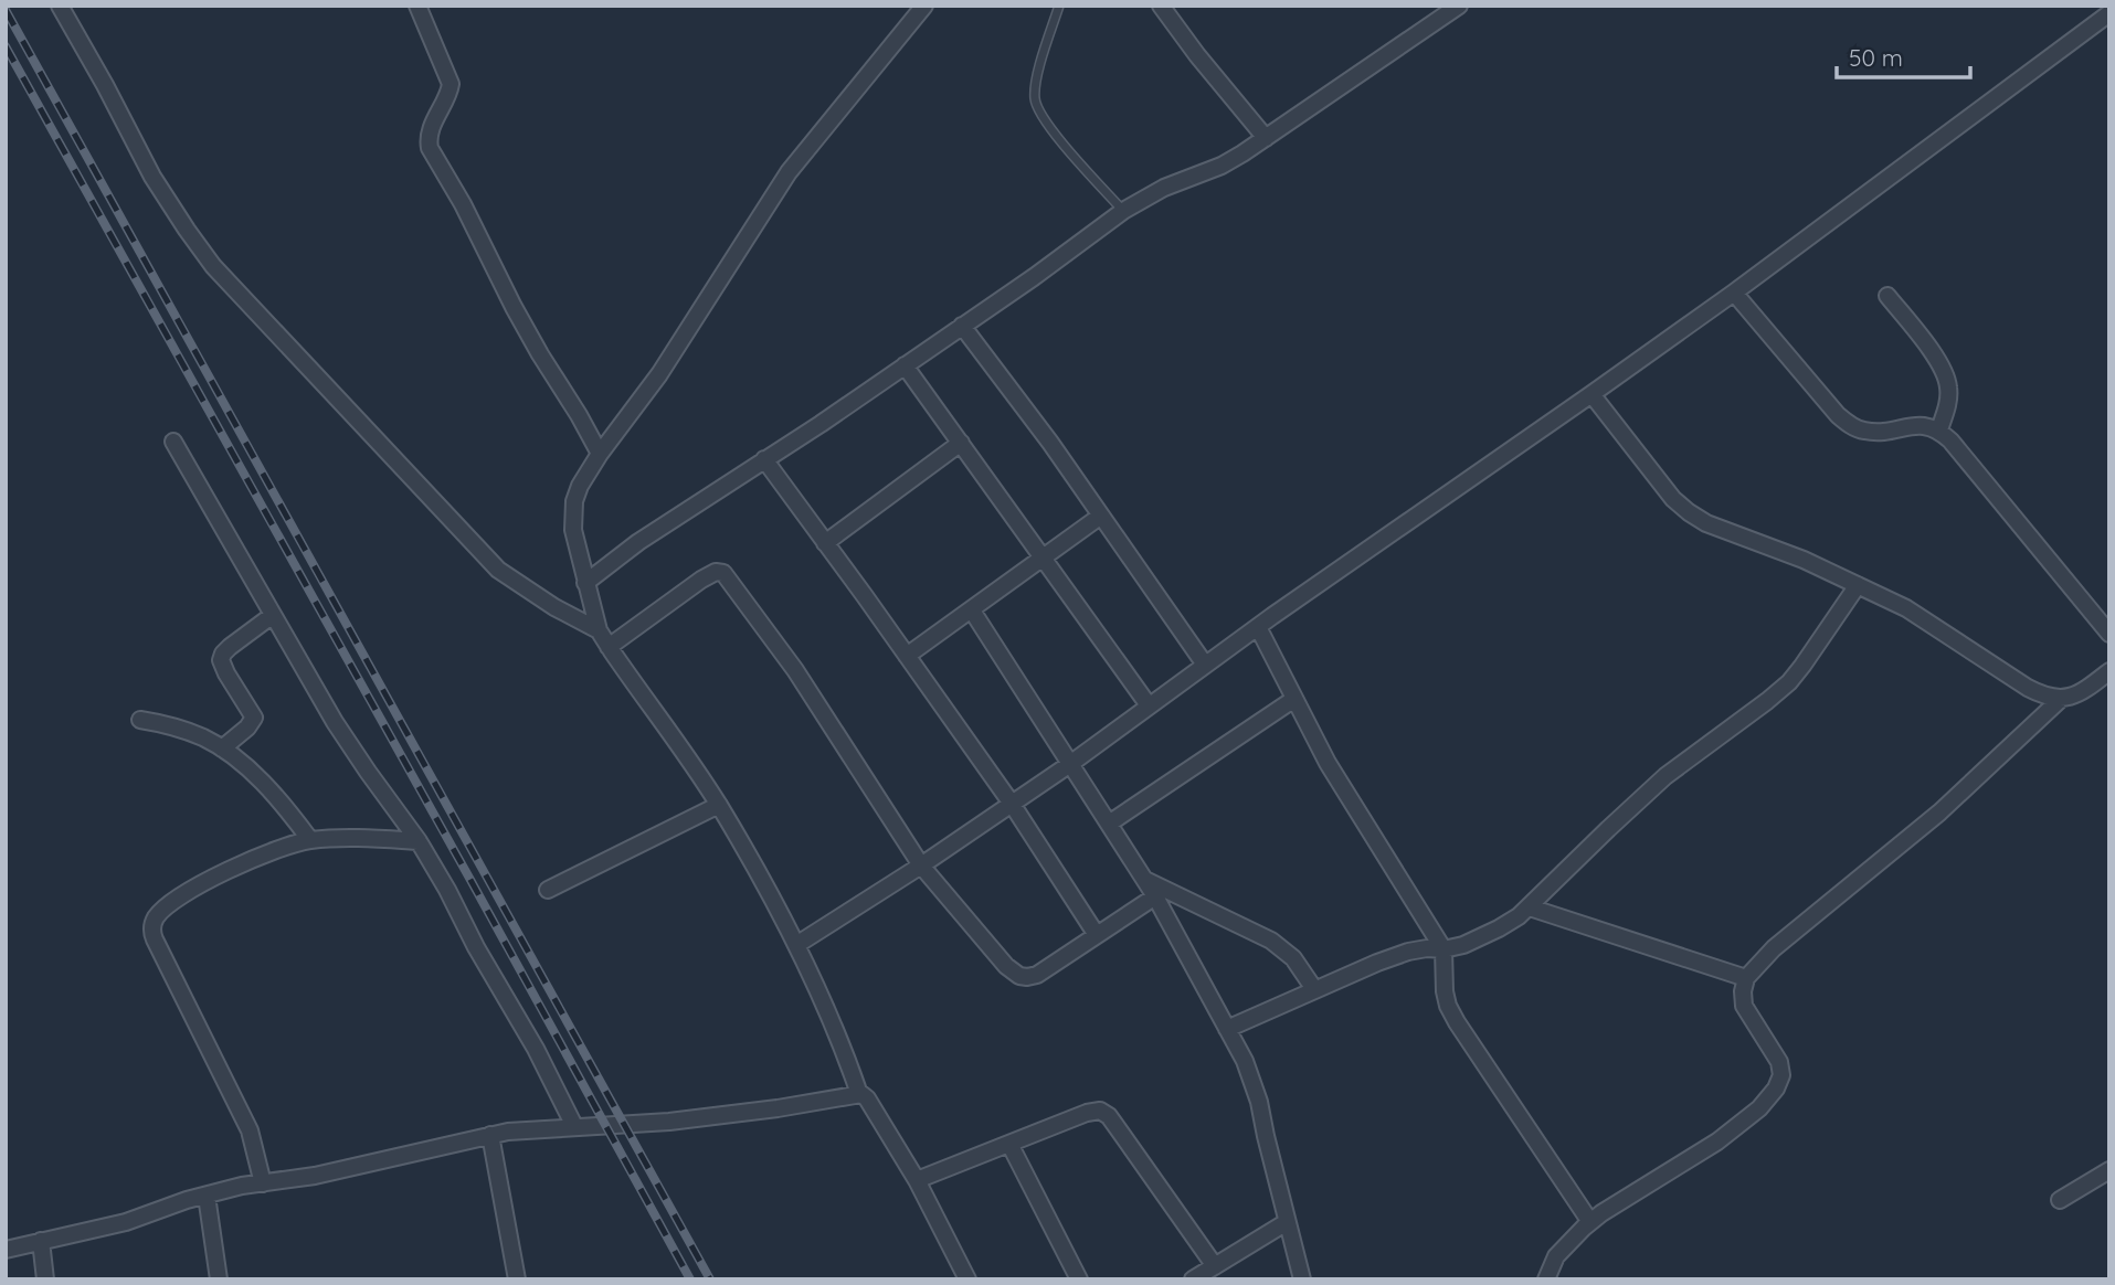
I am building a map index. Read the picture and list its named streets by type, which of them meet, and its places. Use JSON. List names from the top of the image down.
{
  "scale_bar": "50 m"
}
